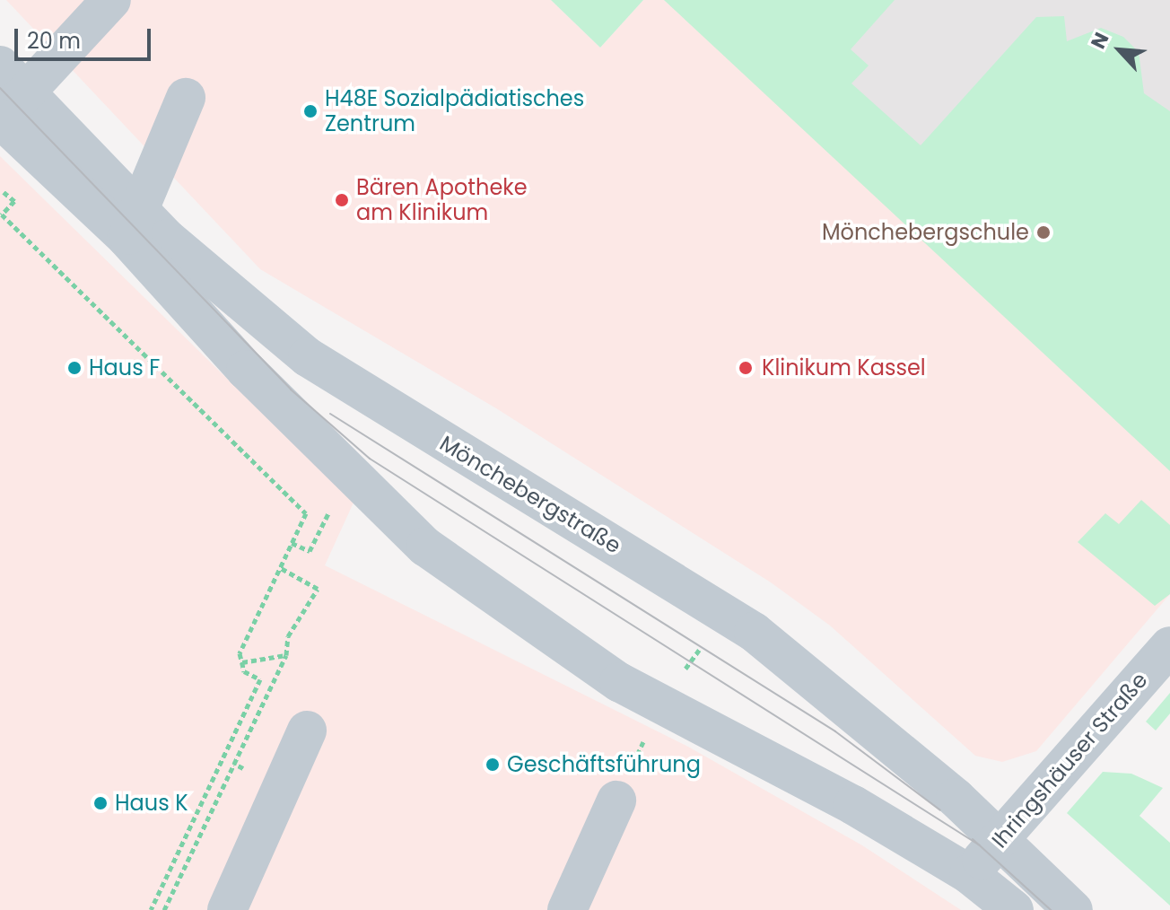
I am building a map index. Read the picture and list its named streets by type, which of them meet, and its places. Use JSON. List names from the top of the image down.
{
  "streets": {
    "street": ["Mönchebergstraße", "Ihringshäuser Straße"]
  },
  "crossings": [
    ["Mönchebergstraße", "Ihringshäuser Straße"]
  ],
  "places": [
    "H48E Sozialpädiatisches Zentrum",
    "Bären Apotheke am Klinikum",
    "Mönchebergschule",
    "Haus F",
    "Klinikum Kassel",
    "Geschäftsführung",
    "Haus K"
  ],
  "scale_bar": "20 m",
  "north": "top left"
}
